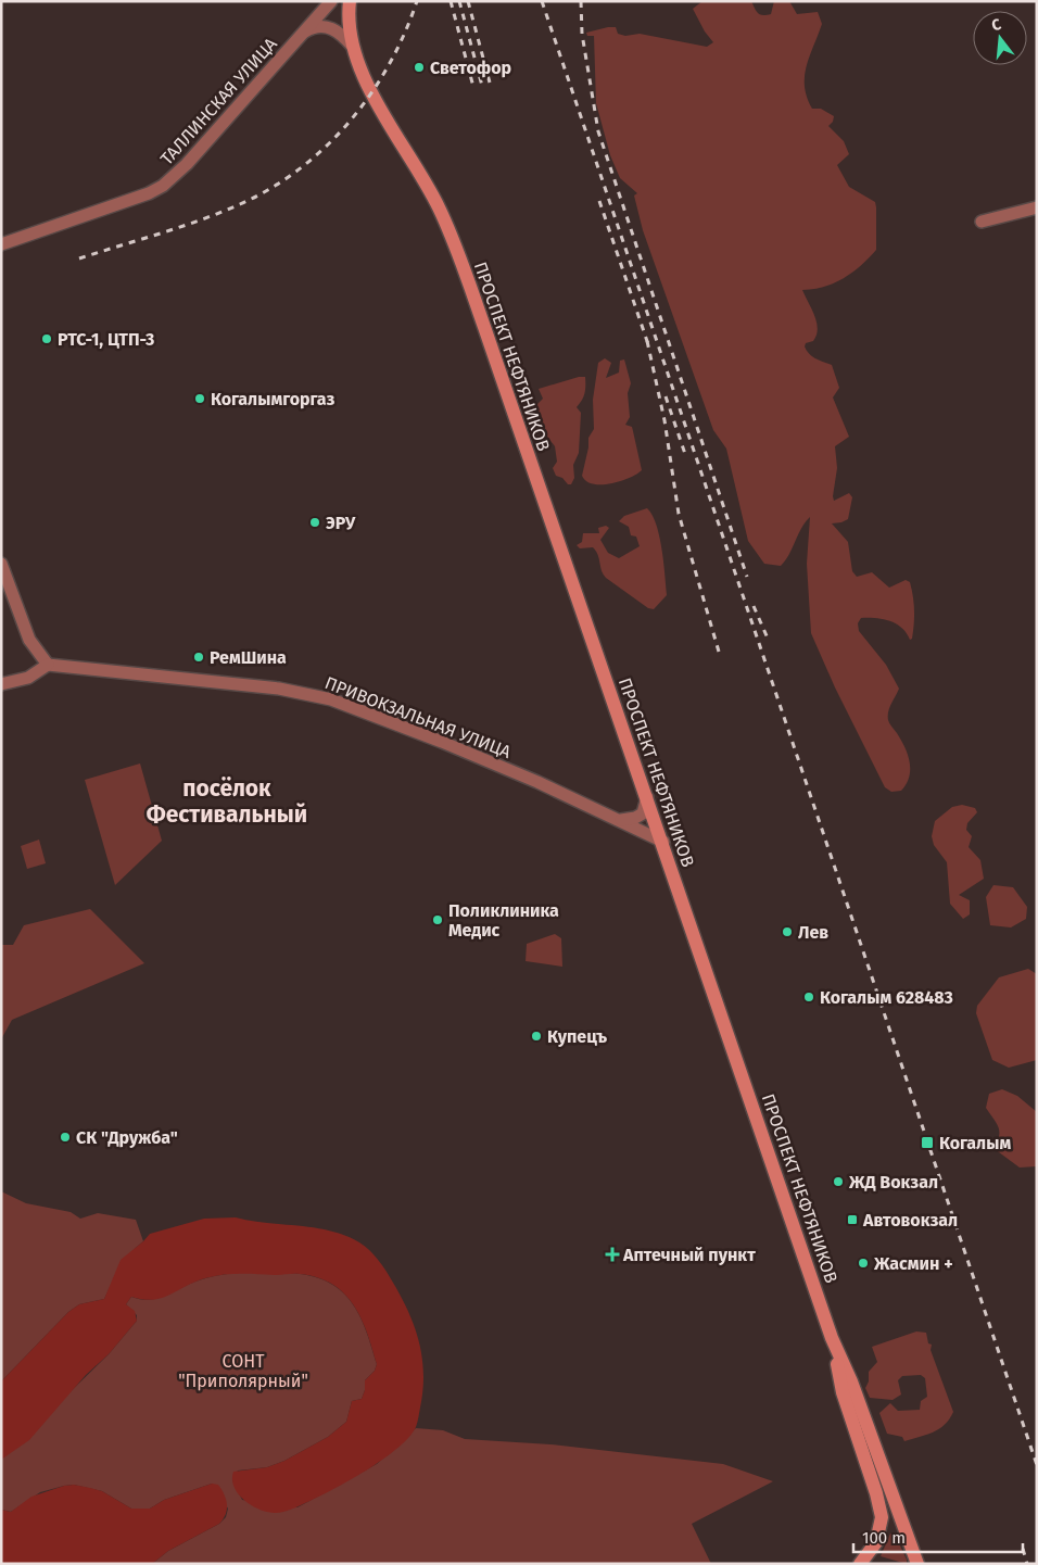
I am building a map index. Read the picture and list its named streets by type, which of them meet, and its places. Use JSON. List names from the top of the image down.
{
  "streets": {
    "main road": ["ПРОСПЕКТ НЕФТЯНИКОВ"],
    "street": ["ТАЛЛИНСКАЯ УЛИЦА", "ПРИВОКЗАЛЬНАЯ УЛИЦА"]
  },
  "crossings": [
    ["ПРОСПЕКТ НЕФТЯНИКОВ", "ПРИВОКЗАЛЬНАЯ УЛИЦА"]
  ],
  "districts": ["посёлок Фестивальный"],
  "parks": ["СОНТ \"Приполярный\""],
  "places": {
    "other": [
      "Светофор",
      "РТС-1, ЦТП-3",
      "Когалымгоргаз",
      "ЭРУ",
      "РемШина",
      "Поликлиника Медис",
      "Лев",
      "Когалым 628483",
      "Купецъ",
      "СК \"Дружба\"",
      "ЖД Вокзал",
      "Жасмин +"
    ],
    "transit": ["Когалым", "Автовокзал"],
    "health": ["Аптечный пункт"]
  },
  "scale_bar": "100 m",
  "north": "top"
}
